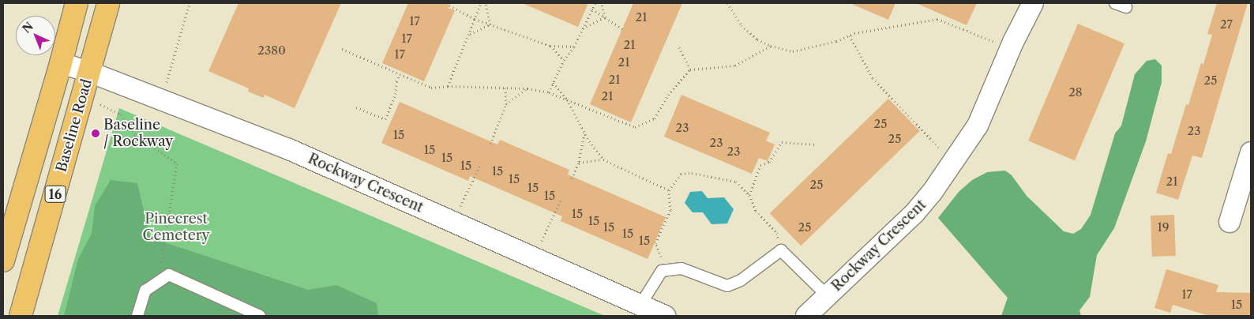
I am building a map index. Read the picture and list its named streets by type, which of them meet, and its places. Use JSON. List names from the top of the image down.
{
  "streets": {
    "main road": ["Baseline Road", "16"],
    "street": ["Rockway Crescent"]
  },
  "crossings": [
    ["Baseline Road", "Rockway Crescent"],
    ["Rockway Crescent", "16"]
  ],
  "parks": ["Pinecrest Cemetery"],
  "places": ["Baseline / Rockway"],
  "house_numbers": [
    "21",
    "17",
    "27",
    "17",
    "21",
    "2380",
    "17",
    "21",
    "21",
    "25",
    "28",
    "21",
    "25",
    "23",
    "23",
    "15",
    "25",
    "23",
    "15",
    "23",
    "15",
    "15",
    "15",
    "15",
    "21",
    "25",
    "15",
    "15",
    "15",
    "15",
    "15",
    "25",
    "19",
    "15",
    "15",
    "17",
    "15"
  ],
  "north": "top left"
}
